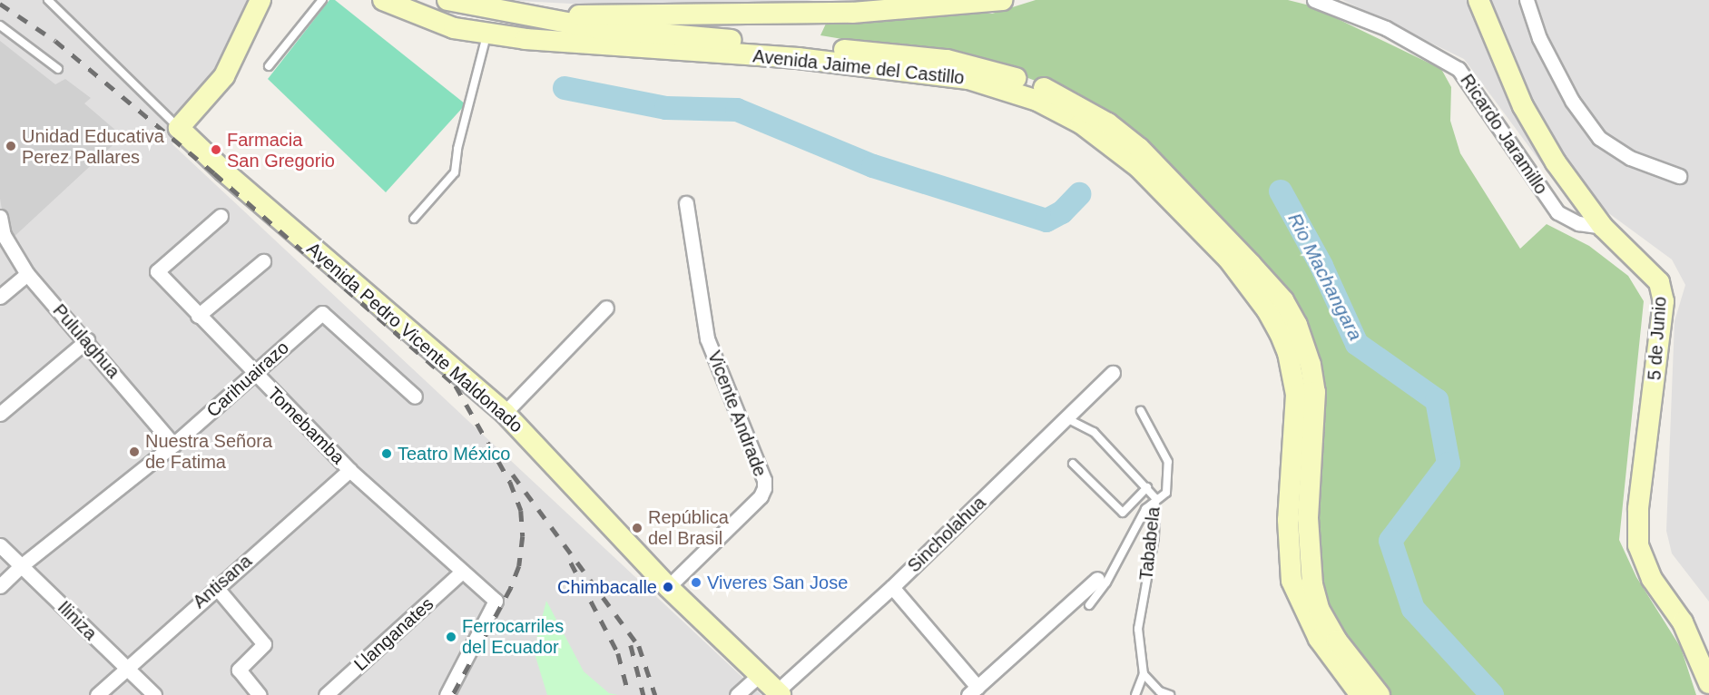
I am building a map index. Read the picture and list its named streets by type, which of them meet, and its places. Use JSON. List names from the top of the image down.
{
  "streets": {
    "main road": ["Avenida Jaime del Castillo", "Avenida Pedro Vicente Maldonado", "5 de Junio"],
    "street": [
      "Ricardo Jaramillo",
      "Pululaghua",
      "Carihuairazo",
      "Vicente Andrade",
      "Tomebamba",
      "Sincholahua",
      "Antisana",
      "Iliniza",
      "Llanganates"
    ],
    "lane": ["Tababela"]
  },
  "crossings": [
    ["Ricardo Jaramillo", "5 de Junio"],
    ["Avenida Pedro Vicente Maldonado", "Vicente Andrade"],
    ["Avenida Pedro Vicente Maldonado", "Sincholahua"],
    ["Pululaghua", "Carihuairazo"],
    ["Carihuairazo", "Tomebamba"],
    ["Carihuairazo", "Iliniza"],
    ["Tomebamba", "Antisana"],
    ["Tomebamba", "Llanganates"],
    ["Sincholahua", "Tababela"],
    ["Antisana", "Iliniza"]
  ],
  "water": ["Rio Machangara"],
  "places": [
    "Unidad Educativa Perez Pallares",
    "Farmacia San Gregorio",
    "Nuestra Señora de Fatima",
    "Teatro México",
    "República del Brasil",
    "Viveres San Jose",
    "Chimbacalle",
    "Ferrocarriles del Ecuador"
  ]
}
